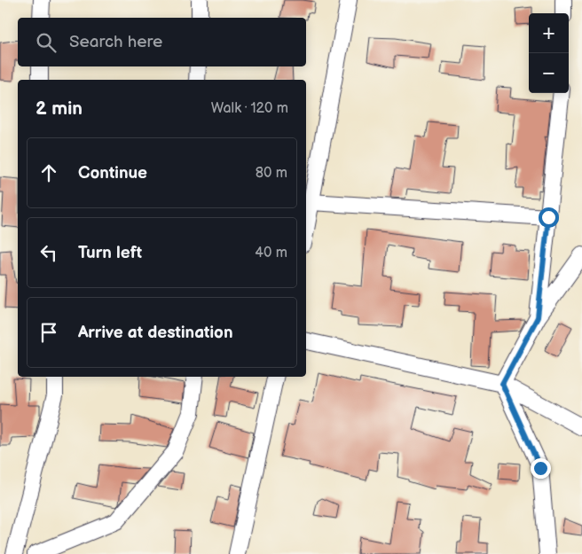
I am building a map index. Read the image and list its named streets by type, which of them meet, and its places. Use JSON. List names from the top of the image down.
{
  "page": {
    "map_buttons": ["+", "−"],
    "search": "Search here",
    "heading": ["2 min", "Walk · 120 m"],
    "list": [
      ["Continue", "80 m"],
      ["Turn left", "40 m"],
      "Arrive at destination"
    ]
  }
}
